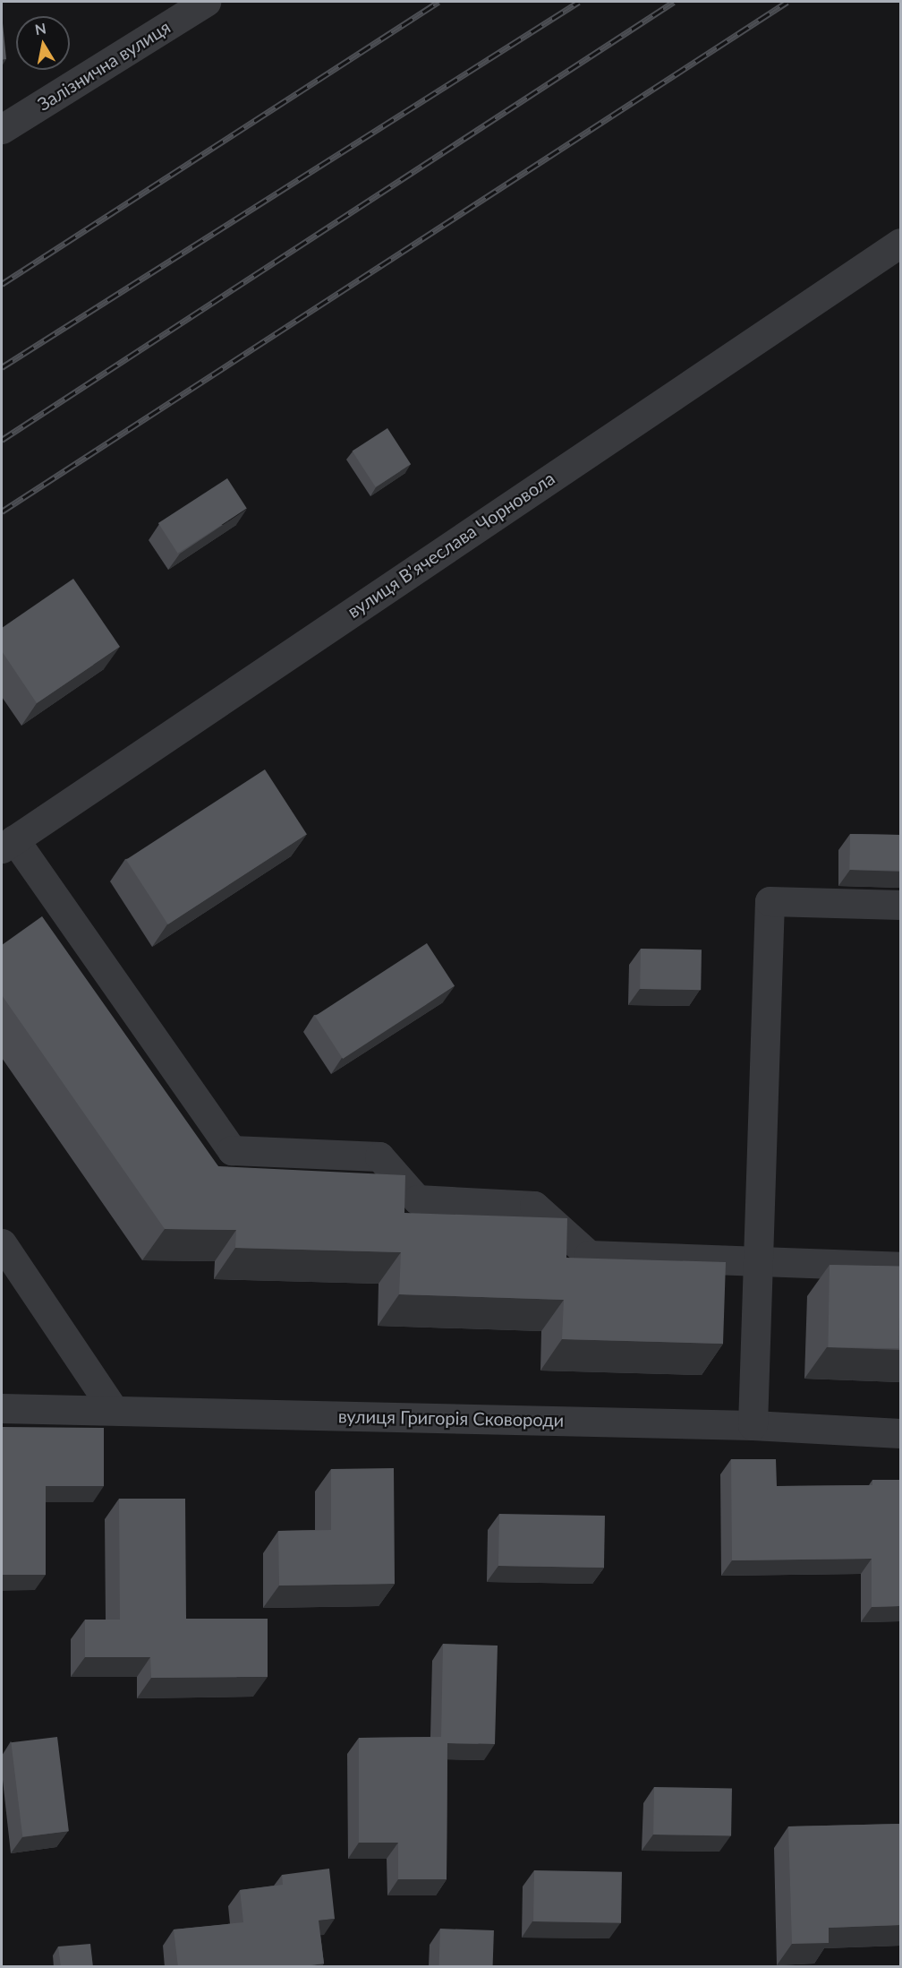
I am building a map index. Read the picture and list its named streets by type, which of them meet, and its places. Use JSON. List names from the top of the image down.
{
  "streets": {
    "street": ["Залізнична вулиця", "вулиця Вʼячеслава Чорновола", "вулиця Григорія Сковороди"]
  },
  "north": "top"
}
